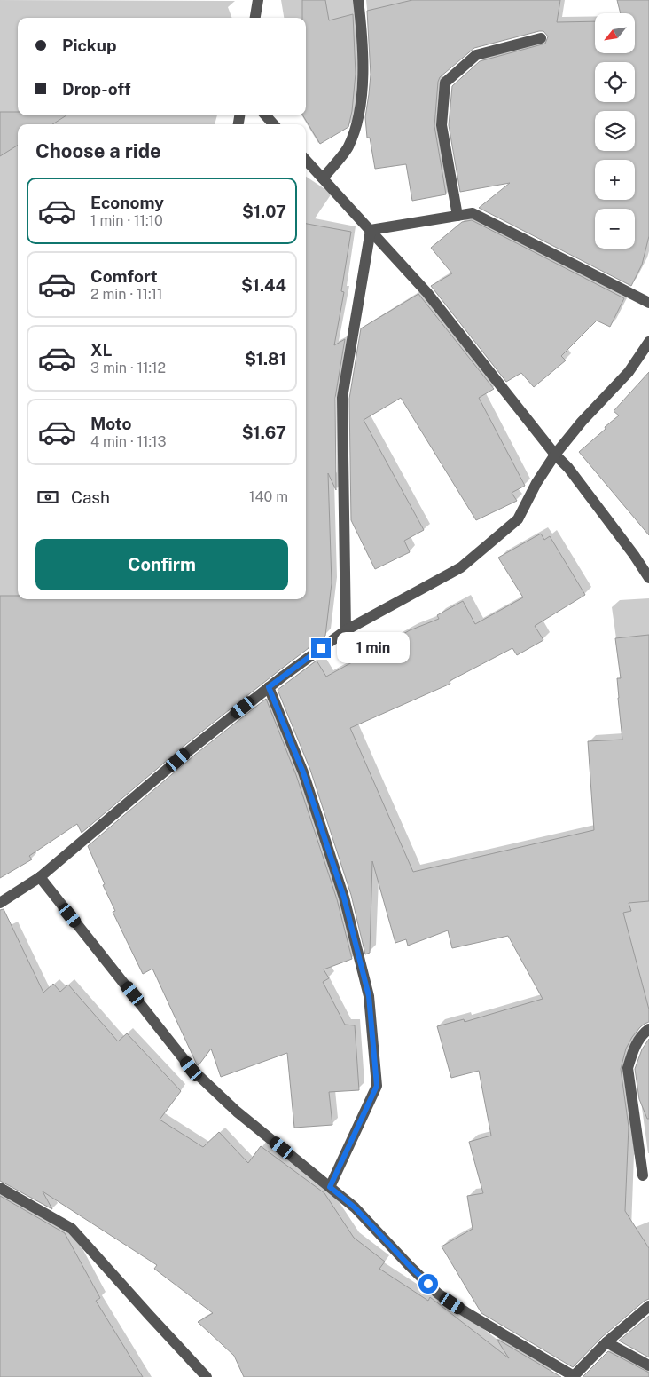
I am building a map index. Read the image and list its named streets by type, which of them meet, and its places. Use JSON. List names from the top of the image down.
{
  "north": "bottom left",
  "page": {
    "map_buttons": ["+", "−"],
    "banner": ["Pickup", "Drop-off"],
    "heading": "Choose a ride",
    "list": [
      {
        "name": "Economy",
        "note": "1 min · 11:10",
        "value": "$1.07"
      },
      {
        "name": "Comfort",
        "note": "2 min · 11:11",
        "value": "$1.44"
      },
      {
        "name": "XL",
        "note": "3 min · 11:12",
        "value": "$1.81"
      },
      {
        "name": "Moto",
        "note": "4 min · 11:13",
        "value": "$1.67"
      }
    ],
    "pay": ["Cash", "140 m"],
    "buttons": "Confirm",
    "bubble": "1 min"
  }
}
